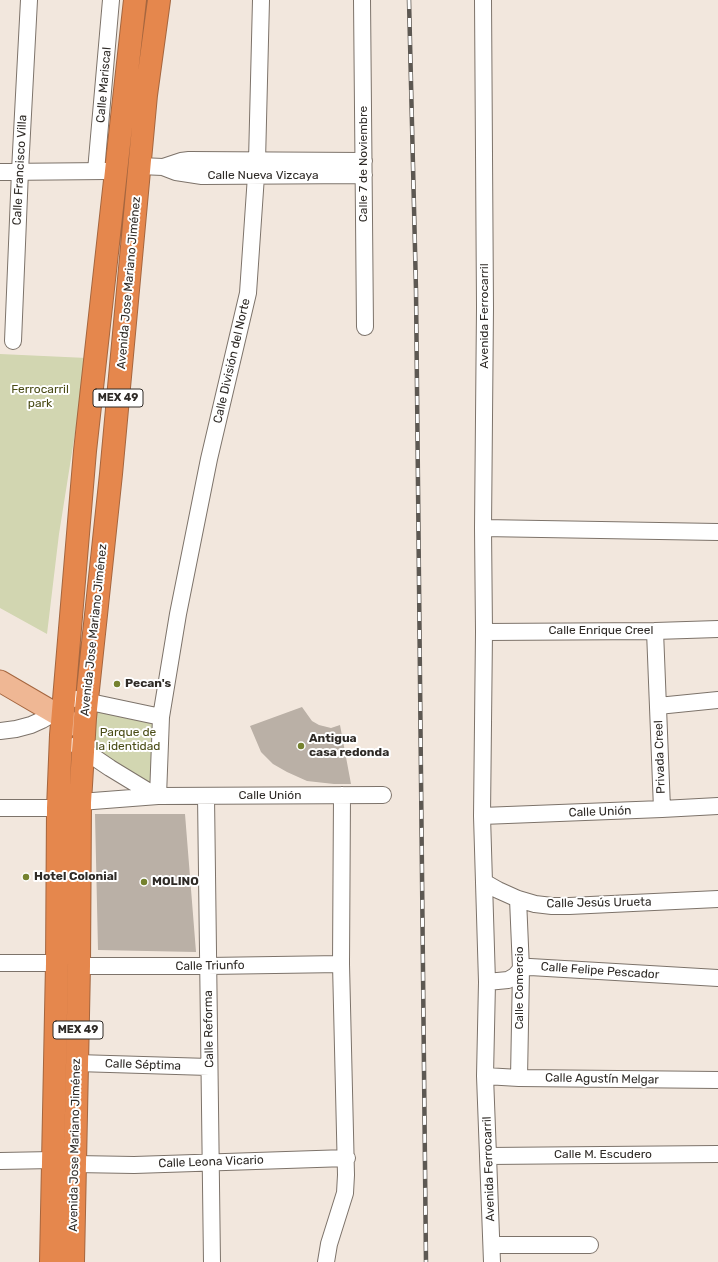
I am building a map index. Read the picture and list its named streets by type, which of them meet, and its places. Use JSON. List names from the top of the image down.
{
  "streets": {
    "highway": ["Avenida Jose Mariano Jiménez", "MEX 49"],
    "street": [
      "Calle Mariscal",
      "Calle 7 de Noviembre",
      "Calle Francisco Villa",
      "Calle Nueva Vizcaya",
      "Avenida Ferrocarril",
      "Calle División del Norte",
      "Calle Enrique Creel",
      "Privada Creel",
      "Calle Unión",
      "Calle Jesús Urueta",
      "Calle Triunfo",
      "Calle Felipe Pescador",
      "Calle Comercio",
      "Calle Reforma",
      "Calle Séptima",
      "Calle Agustín Melgar",
      "Calle M. Escudero",
      "Calle Leona Vicario"
    ]
  },
  "crossings": [
    ["Calle Mariscal", "Avenida Jose Mariano Jiménez"],
    ["Calle 7 de Noviembre", "Calle Nueva Vizcaya"],
    ["Calle Nueva Vizcaya", "Avenida Jose Mariano Jiménez"],
    ["Calle Nueva Vizcaya", "Calle División del Norte"],
    ["Avenida Jose Mariano Jiménez", "Calle Unión"],
    ["Avenida Jose Mariano Jiménez", "Calle Triunfo"],
    ["Avenida Jose Mariano Jiménez", "Calle Séptima"],
    ["Avenida Jose Mariano Jiménez", "Calle Leona Vicario"],
    ["Avenida Ferrocarril", "Calle Enrique Creel"],
    ["Avenida Ferrocarril", "Calle Unión"],
    ["Avenida Ferrocarril", "Calle Jesús Urueta"],
    ["Avenida Ferrocarril", "Calle Agustín Melgar"],
    ["Avenida Ferrocarril", "Calle M. Escudero"],
    ["Calle Enrique Creel", "Privada Creel"],
    ["Privada Creel", "Calle Unión"],
    ["Calle Unión", "Calle Reforma"],
    ["Calle Jesús Urueta", "Calle Comercio"],
    ["Calle Triunfo", "Calle Reforma"],
    ["Calle Felipe Pescador", "Calle Comercio"],
    ["Calle Comercio", "Calle Agustín Melgar"],
    ["Calle Reforma", "Calle Séptima"],
    ["Calle Reforma", "Calle Leona Vicario"]
  ],
  "parks": ["Ferrocarril park", "Parque de la identidad"],
  "places": [
    "Pecan's",
    "Antigua casa redonda",
    "Hotel Colonial",
    "MOLINO"
  ]
}
